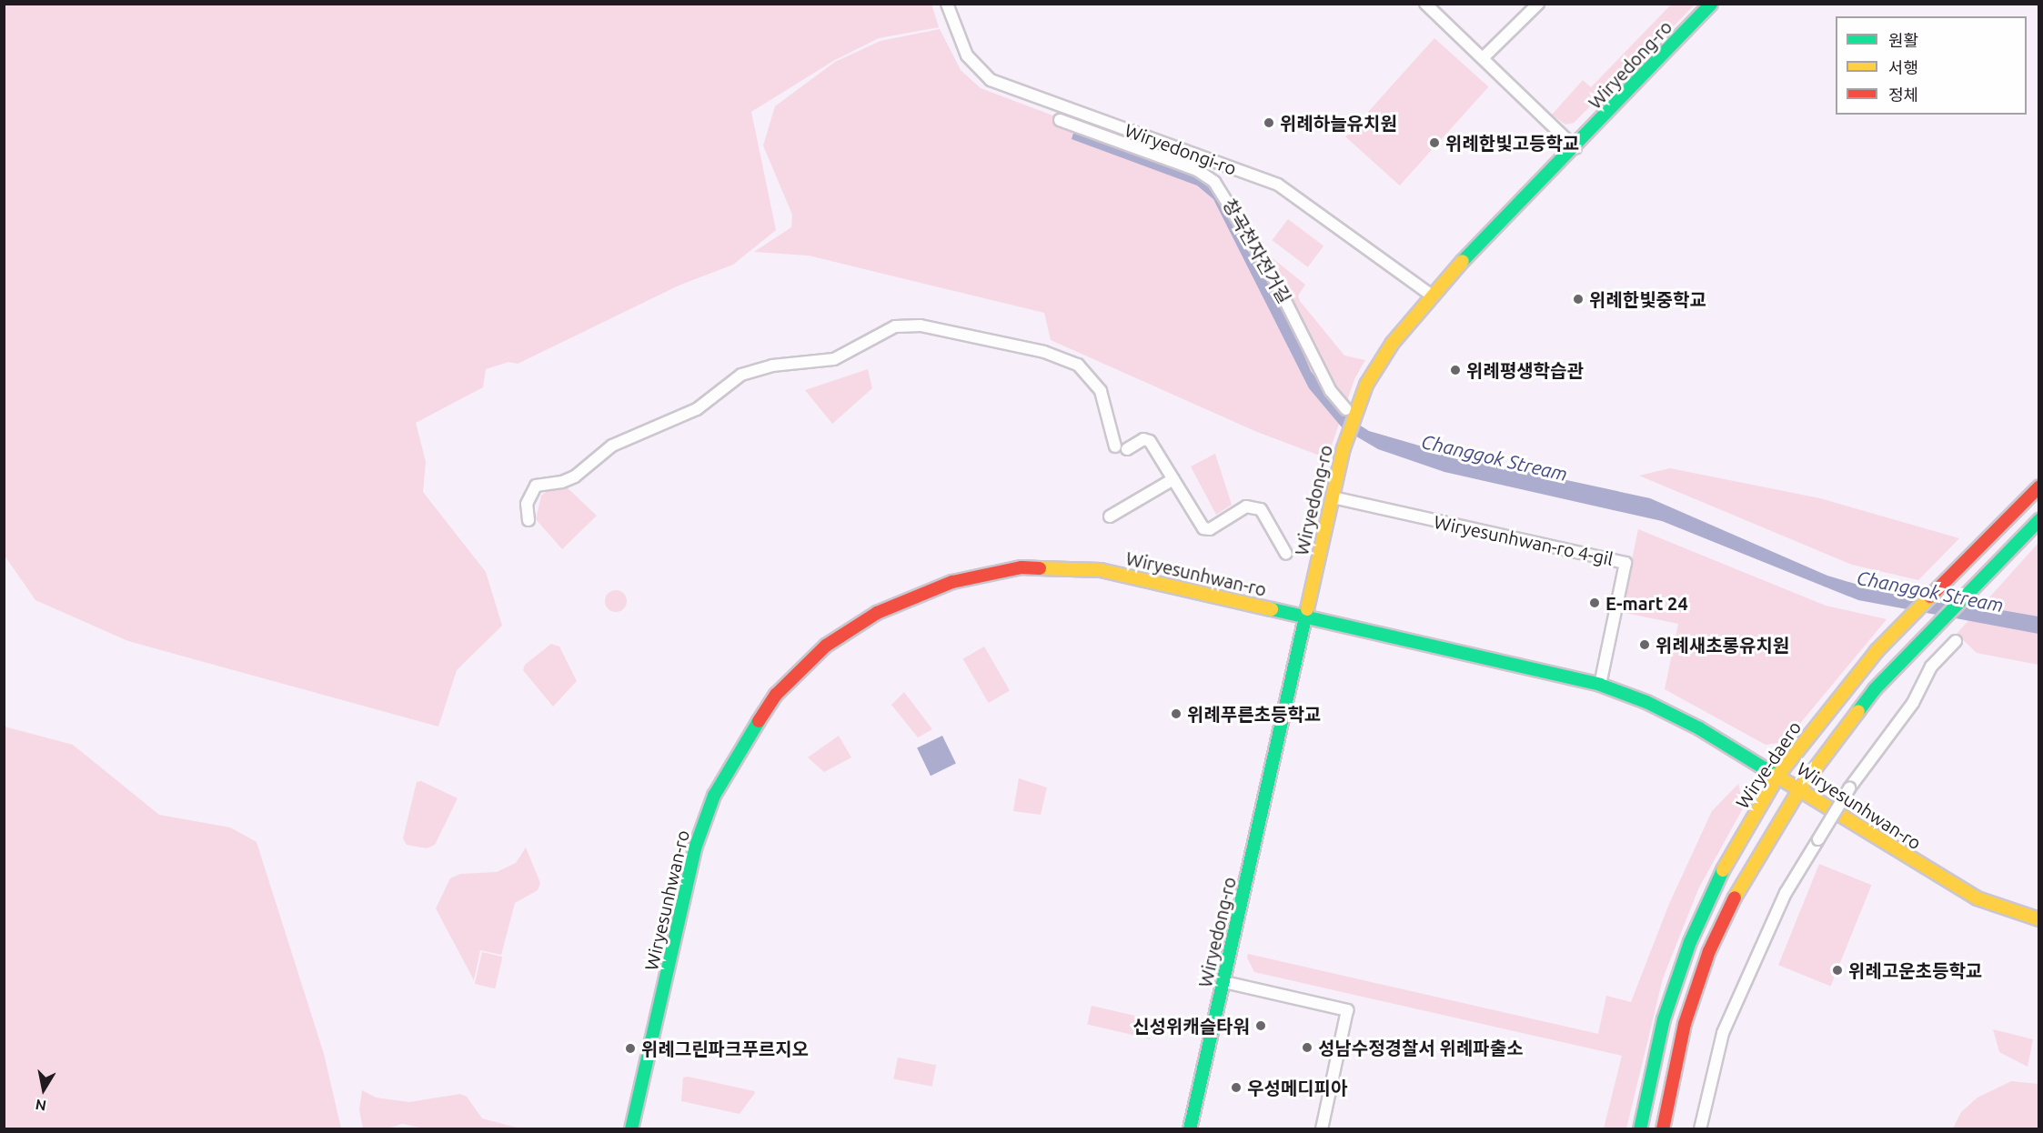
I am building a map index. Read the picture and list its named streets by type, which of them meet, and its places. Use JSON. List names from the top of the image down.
{
  "streets": {
    "street": [
      "Wiryedong-ro",
      "Wiryedongi-ro",
      "창곡천자전거길",
      "Wiryesunhwan-ro 4-gil",
      "Wiryesunhwan-ro",
      "Wirye-daero"
    ]
  },
  "crossings": [
    ["Wiryedong-ro", "Wiryedongi-ro"],
    ["Wiryedong-ro", "Wiryesunhwan-ro 4-gil"],
    ["Wiryedong-ro", "Wiryesunhwan-ro"],
    ["Wiryesunhwan-ro 4-gil", "Wiryesunhwan-ro"],
    ["Wiryesunhwan-ro", "Wirye-daero"]
  ],
  "water": ["Changgok Stream"],
  "places": [
    "위례하늘유치원",
    "위례한빛고등학교",
    "위례한빛중학교",
    "위례평생학습관",
    "E-mart 24",
    "위례새초롱유치원",
    "위례푸른초등학교",
    "위례고운초등학교",
    "신성위캐슬타워",
    "성남수정경찰서 위례파출소",
    "위례그린파크푸르지오",
    "우성메디피아"
  ],
  "legend": ["원활", "서행", "정체"],
  "north": "bottom"
}
